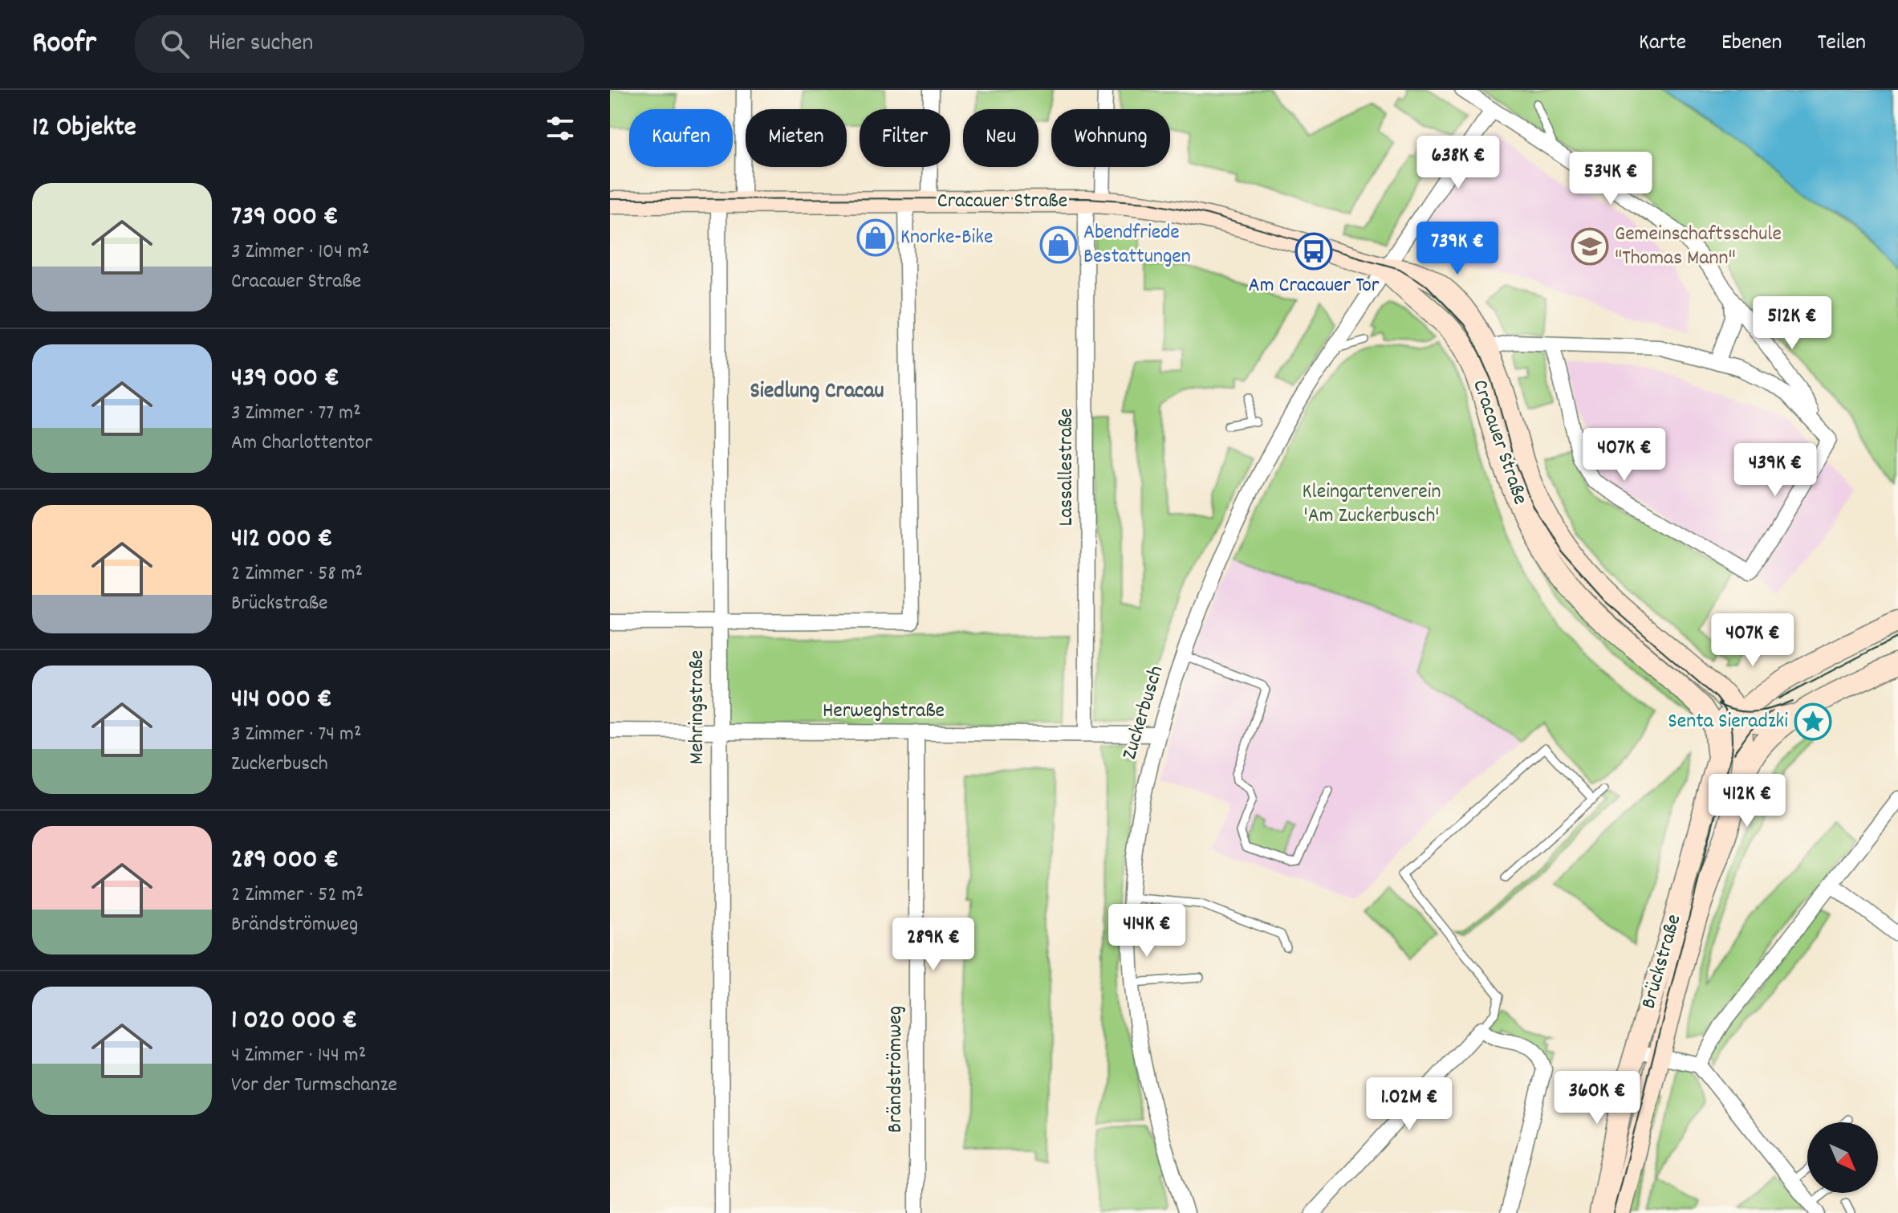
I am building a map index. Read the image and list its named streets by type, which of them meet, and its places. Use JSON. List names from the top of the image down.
{
  "streets": {
    "main road": ["Cracauer Straße", "Brückstraße"],
    "street": [
      "Lassallestraße",
      "Mehringstraße",
      "Herweghstraße",
      "Zuckerbusch",
      "Brändströmweg"
    ]
  },
  "crossings": [
    ["Cracauer Straße", "Lassallestraße"],
    ["Cracauer Straße", "Mehringstraße"],
    ["Cracauer Straße", "Zuckerbusch"],
    ["Cracauer Straße", "Brückstraße"],
    ["Lassallestraße", "Herweghstraße"],
    ["Mehringstraße", "Herweghstraße"],
    ["Herweghstraße", "Zuckerbusch"],
    ["Herweghstraße", "Brändströmweg"]
  ],
  "districts": ["Siedlung Cracau"],
  "parks": ["Kleingartenverein 'Am Zuckerbusch'"],
  "places": {
    "shop": ["Knorke-Bike", "Abendfriede Bestattungen"],
    "school or university": ["Gemeinschaftsschule \"Thomas Mann\""],
    "bus stop": ["Am Cracauer Tor"],
    "place": ["Senta Sieradzki"]
  },
  "north": "bottom right",
  "page": {
    "header": "Roofr",
    "search": "Hier suchen",
    "nav": ["Karte", "Ebenen", "Teilen"],
    "heading": "12 Objekte",
    "chip": [
      "Kaufen",
      "Mieten",
      "Filter",
      "Neu",
      "Wohnung"
    ],
    "price": [
      "638K €",
      "534K €",
      "739K €",
      "512K €",
      "407K €",
      "439K €",
      "407K €",
      "412K €",
      "414K €",
      "289K €",
      "360K €",
      "1.02M €"
    ],
    "list": [
      {
        "name": "739 000 €",
        "note": "3 Zimmer · 104 m² · Cracauer Straße"
      },
      {
        "name": "439 000 €",
        "note": "3 Zimmer · 77 m² · Am Charlottentor"
      },
      {
        "name": "412 000 €",
        "note": "2 Zimmer · 58 m² · Brückstraße"
      },
      {
        "name": "414 000 €",
        "note": "3 Zimmer · 74 m² · Zuckerbusch"
      },
      {
        "name": "289 000 €",
        "note": "2 Zimmer · 52 m² · Brändströmweg"
      },
      {
        "name": "1 020 000 €",
        "note": "4 Zimmer · 144 m² · Vor der Turmschanze"
      }
    ]
  }
}
